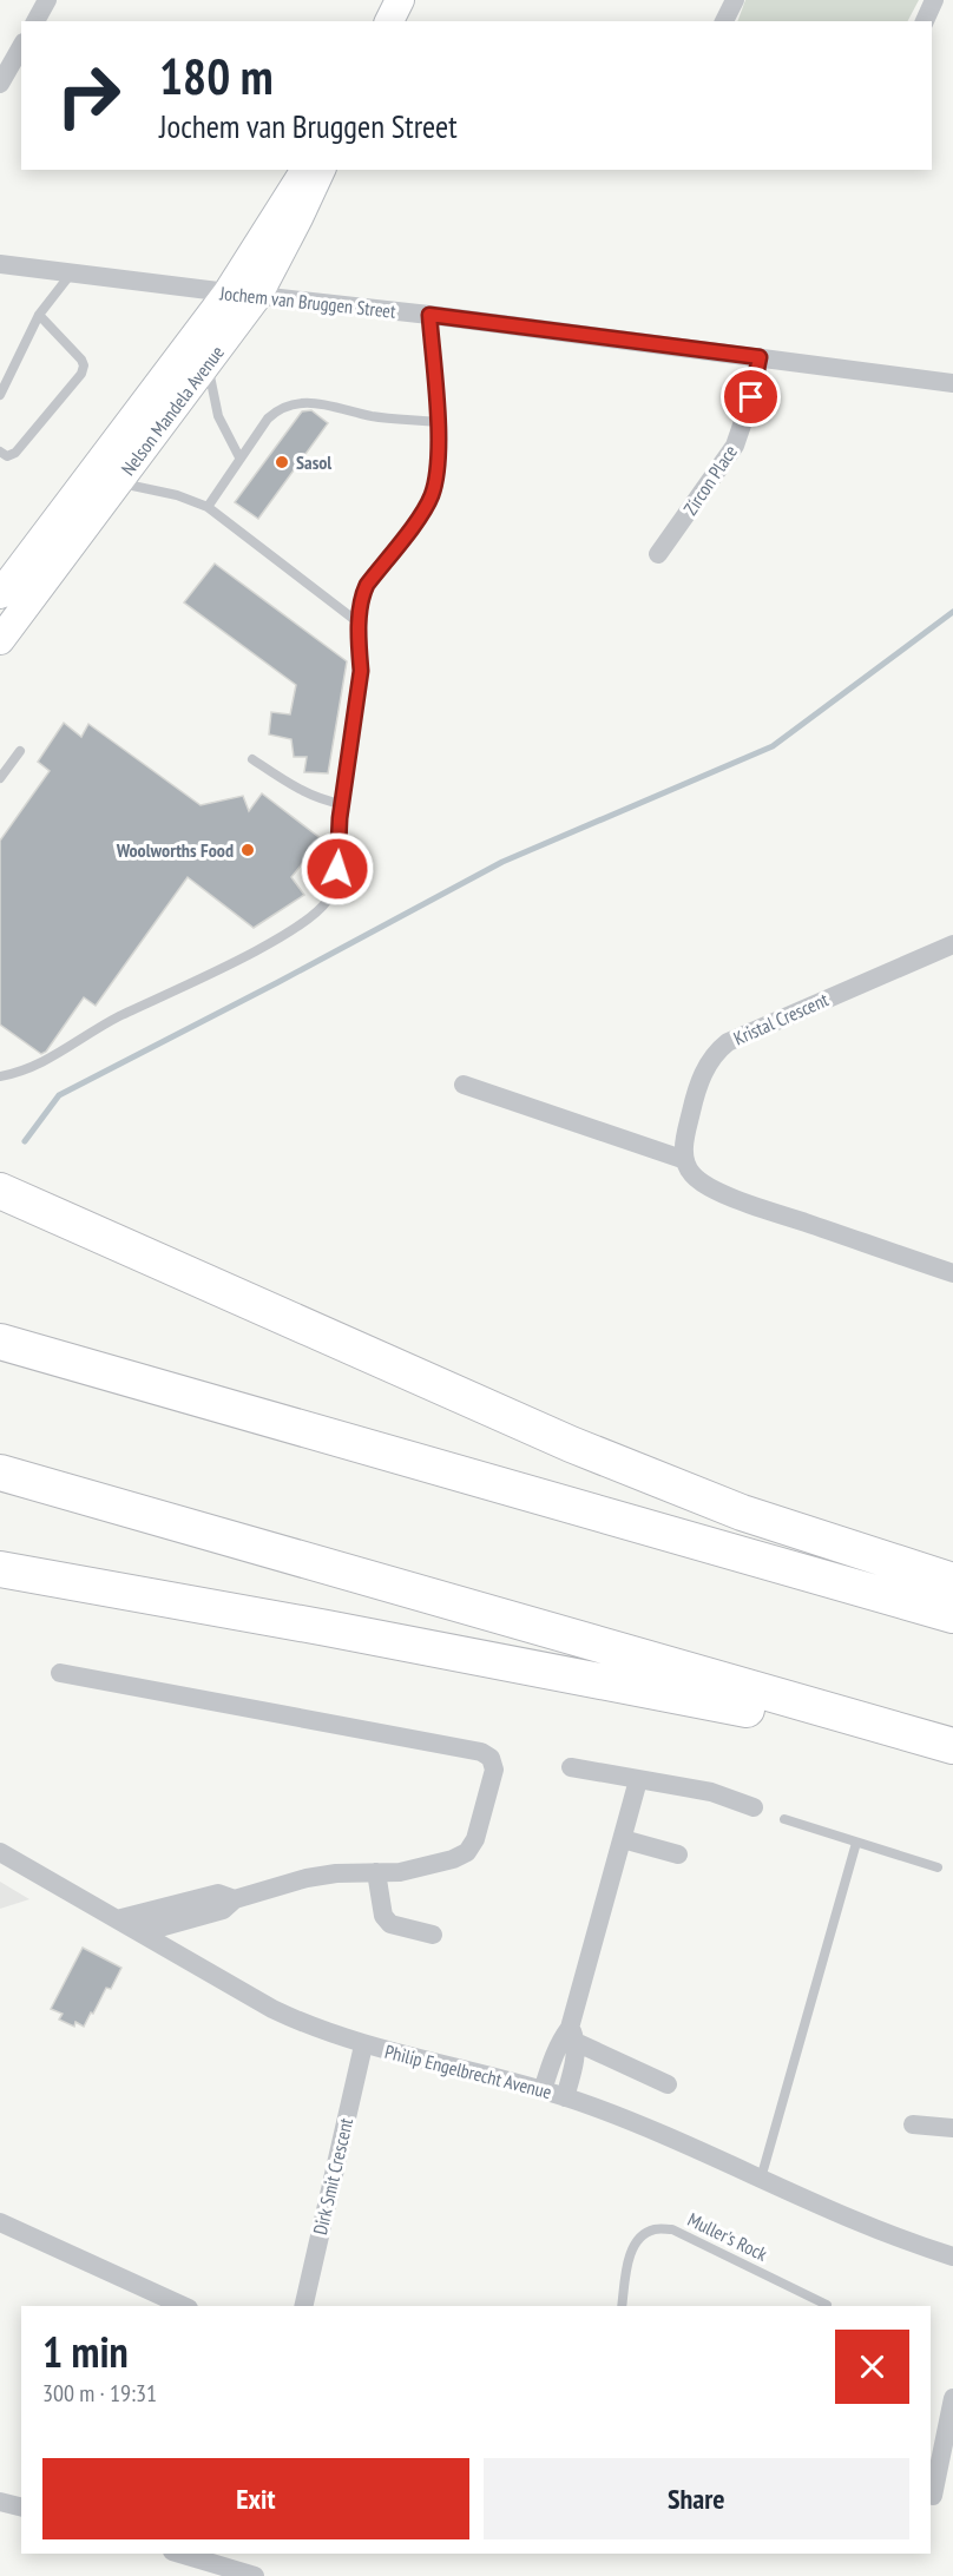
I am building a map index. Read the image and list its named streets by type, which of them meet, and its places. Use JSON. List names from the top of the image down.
{
  "streets": {
    "street": [
      "Jochem van Bruggen Street",
      "Nelson Mandela Avenue",
      "Zircon Place",
      "Kristal Crescent",
      "Philip Engelbrecht Avenue",
      "Dirk Smit Crescent"
    ],
    "lane": ["Muller's Rock"]
  },
  "crossings": [
    ["Jochem van Bruggen Street", "Nelson Mandela Avenue"],
    ["Jochem van Bruggen Street", "Zircon Place"],
    ["Philip Engelbrecht Avenue", "Dirk Smit Crescent"]
  ],
  "places": ["Sasol", "Woolworths Food"],
  "page": {
    "turn": ["180 m", "Jochem van Bruggen Street"],
    "heading": ["1 min", "300 m · 19:31"],
    "buttons": ["Exit", "Share"]
  }
}
